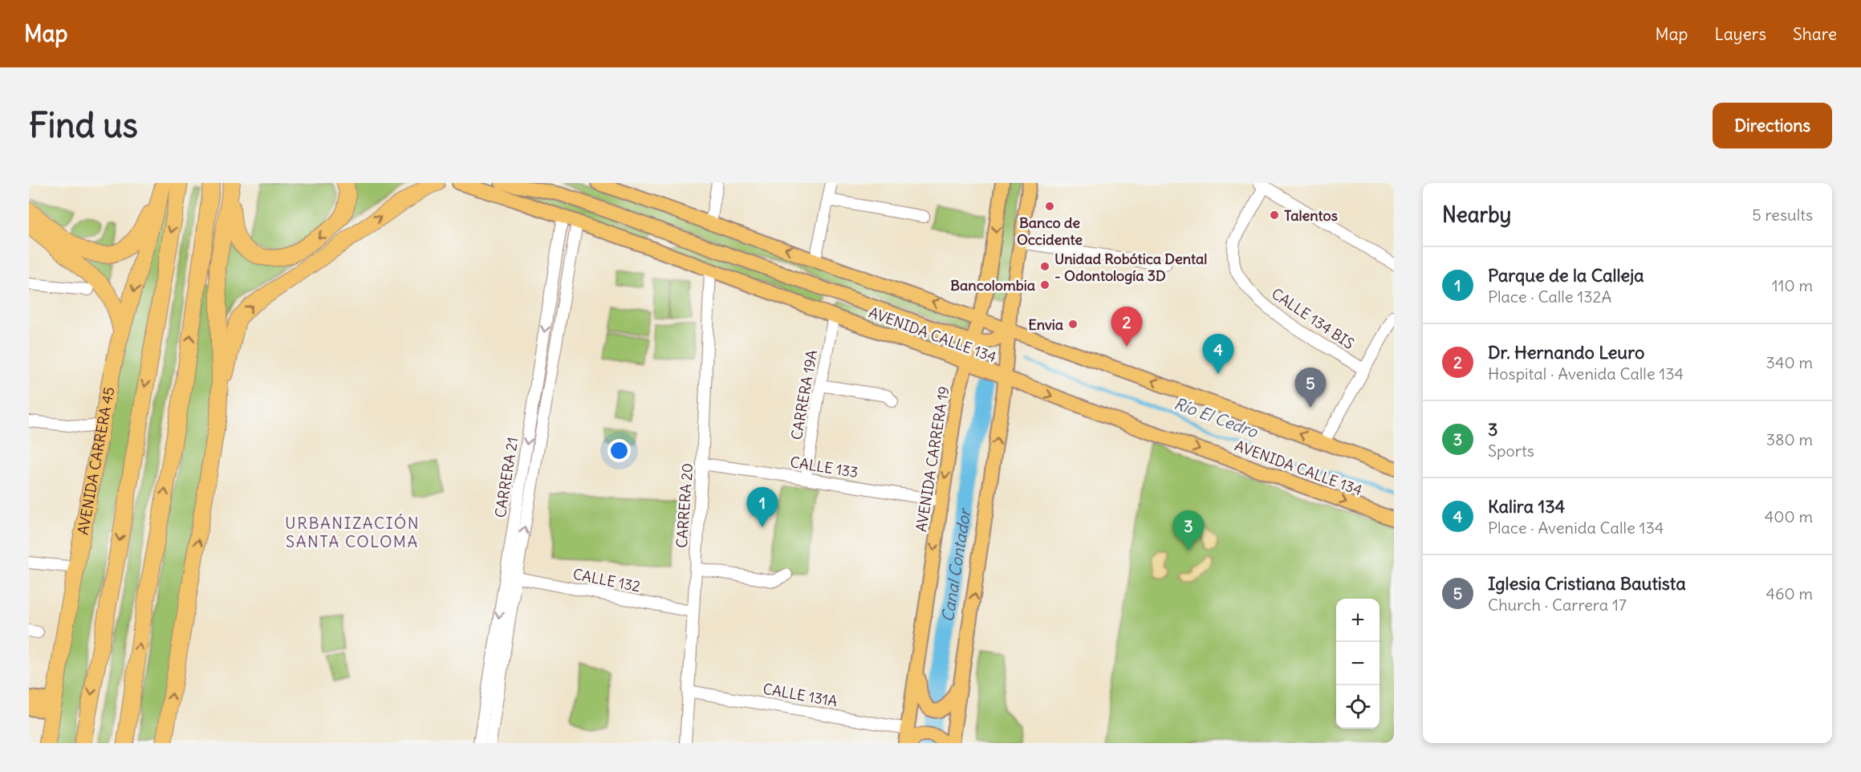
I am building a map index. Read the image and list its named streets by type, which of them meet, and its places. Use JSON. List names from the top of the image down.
{
  "streets": {
    "highway": ["AVENIDA CARRERA 45"],
    "main road": ["AVENIDA CALLE 134", "AVENIDA CARRERA 19"],
    "street": [
      "CALLE 134 BIS",
      "CARRERA 19A",
      "CALLE 133",
      "CARRERA 21",
      "CARRERA 20",
      "CALLE 132",
      "CALLE 131A"
    ]
  },
  "crossings": [
    ["AVENIDA CALLE 134", "CARRERA 19A"],
    ["AVENIDA CALLE 134", "AVENIDA CARRERA 19"],
    ["AVENIDA CALLE 134", "CARRERA 21"],
    ["AVENIDA CALLE 134", "CARRERA 20"],
    ["CARRERA 19A", "CALLE 133"],
    ["AVENIDA CARRERA 19", "CALLE 133"],
    ["AVENIDA CARRERA 19", "CALLE 131A"],
    ["CALLE 133", "CARRERA 20"],
    ["CARRERA 21", "CALLE 132"],
    ["CARRERA 20", "CALLE 132"],
    ["CARRERA 20", "CALLE 131A"]
  ],
  "districts": ["URBANIZACIÓN SANTA COLOMA"],
  "water": ["Río El Cedro", "Canal Contador"],
  "places": [
    "Banco de Occidente",
    "Talentos",
    "Unidad Robótica Dental - Odontología 3D",
    "Bancolombia",
    "Envia"
  ],
  "page": {
    "header": "Map",
    "nav": ["Map", "Layers", "Share"],
    "buttons": "Directions",
    "title": "Find us",
    "heading": ["Nearby", "5 results"],
    "list": [
      {
        "mark": "1",
        "name": "Parque de la Calleja",
        "note": "Place · Calle 132A",
        "value": "110 m"
      },
      {
        "mark": "2",
        "name": "Dr. Hernando Leuro",
        "note": "Hospital · Avenida Calle 134",
        "value": "340 m"
      },
      {
        "mark": "3",
        "name": "3",
        "note": "Sports",
        "value": "380 m"
      },
      {
        "mark": "4",
        "name": "Kalira 134",
        "note": "Place · Avenida Calle 134",
        "value": "400 m"
      },
      {
        "mark": "5",
        "name": "Iglesia Cristiana Bautista",
        "note": "Church · Carrera 17",
        "value": "460 m"
      }
    ],
    "pins": [
      "2",
      "4",
      "5",
      "1",
      "3"
    ],
    "map_buttons": ["+", "−"]
  }
}
